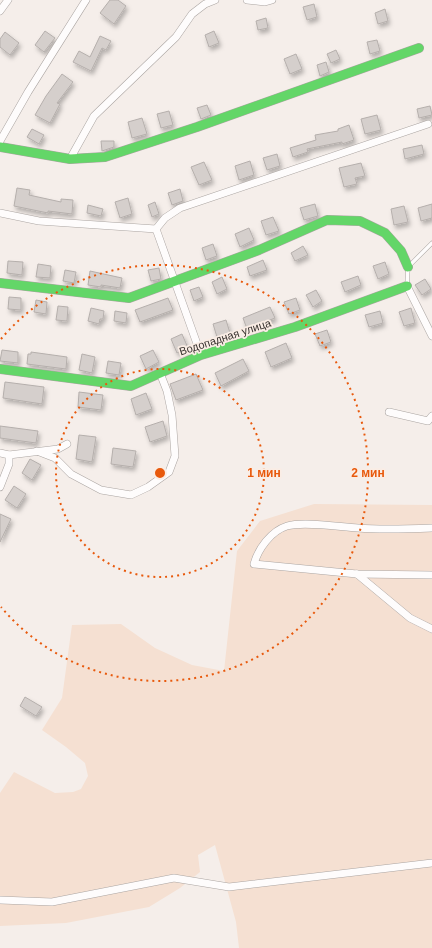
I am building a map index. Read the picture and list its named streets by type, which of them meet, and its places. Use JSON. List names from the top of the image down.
{
  "streets": {
    "street": ["Водопадная улица"]
  },
  "rings": ["1 мин", "2 мин"]
}
